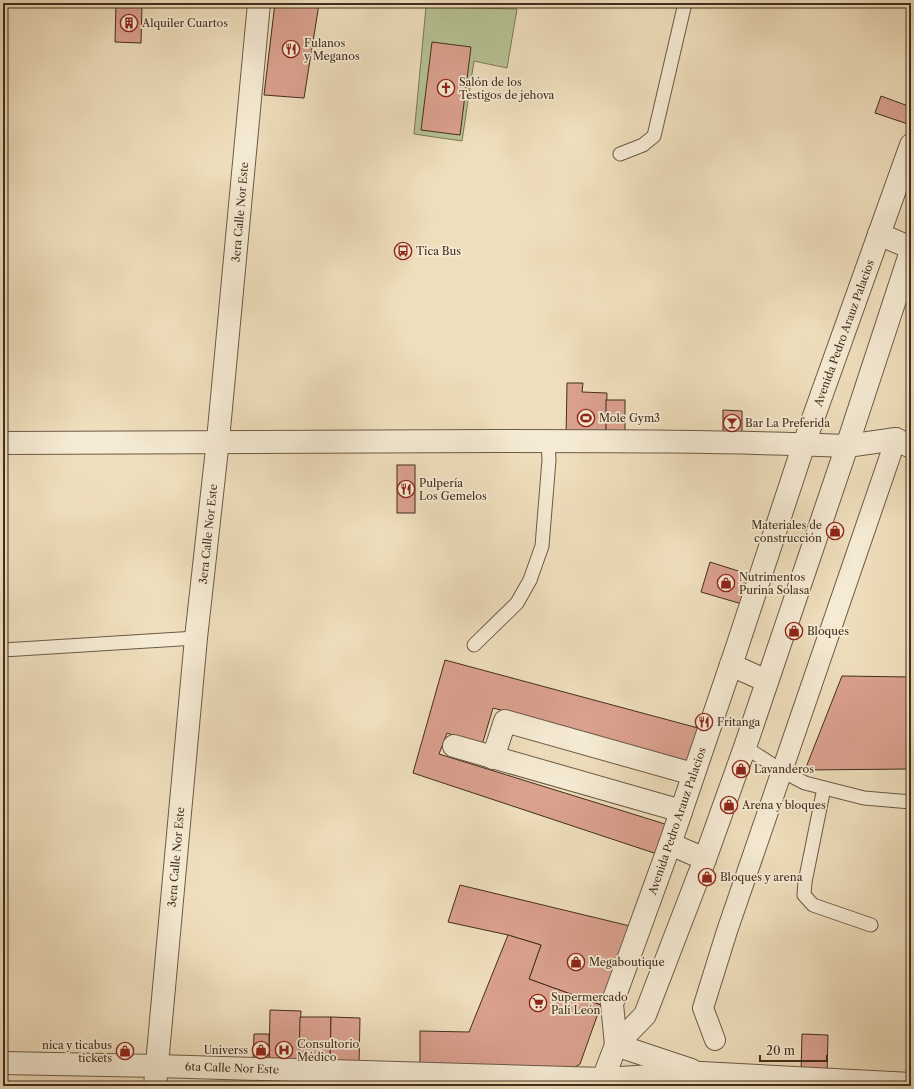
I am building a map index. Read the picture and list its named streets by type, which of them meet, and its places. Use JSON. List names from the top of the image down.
{
  "streets": {
    "street": ["3era Calle Nor Este", "Avenida Pedro Arauz Palacios", "6ta Calle Nor Este"]
  },
  "crossings": [
    ["3era Calle Nor Este", "6ta Calle Nor Este"],
    ["Avenida Pedro Arauz Palacios", "6ta Calle Nor Este"]
  ],
  "places": {
    "building": ["Alquiler Cuartos"],
    "restaurant": ["Fulanos y Meganos", "Pulpería Los Gemelos", "Fritanga"],
    "church": ["Salón de los Testigos de jehova"],
    "bus stop": ["Tica Bus"],
    "sports": ["Mole Gym3"],
    "bar": ["Bar La Preferida"],
    "shop": [
      "Materiales de construcción",
      "Nutrimentos Purina Solasa",
      "Bloques",
      "Lavanderos",
      "Arena y bloques",
      "Bloques y arena",
      "Megaboutique",
      "Universs",
      "nica y ticabus tickets"
    ],
    "supermarket": ["Supermercado Palí León"],
    "hospital": ["Consultorio Médico"]
  },
  "scale_bar": "20 m"
}
